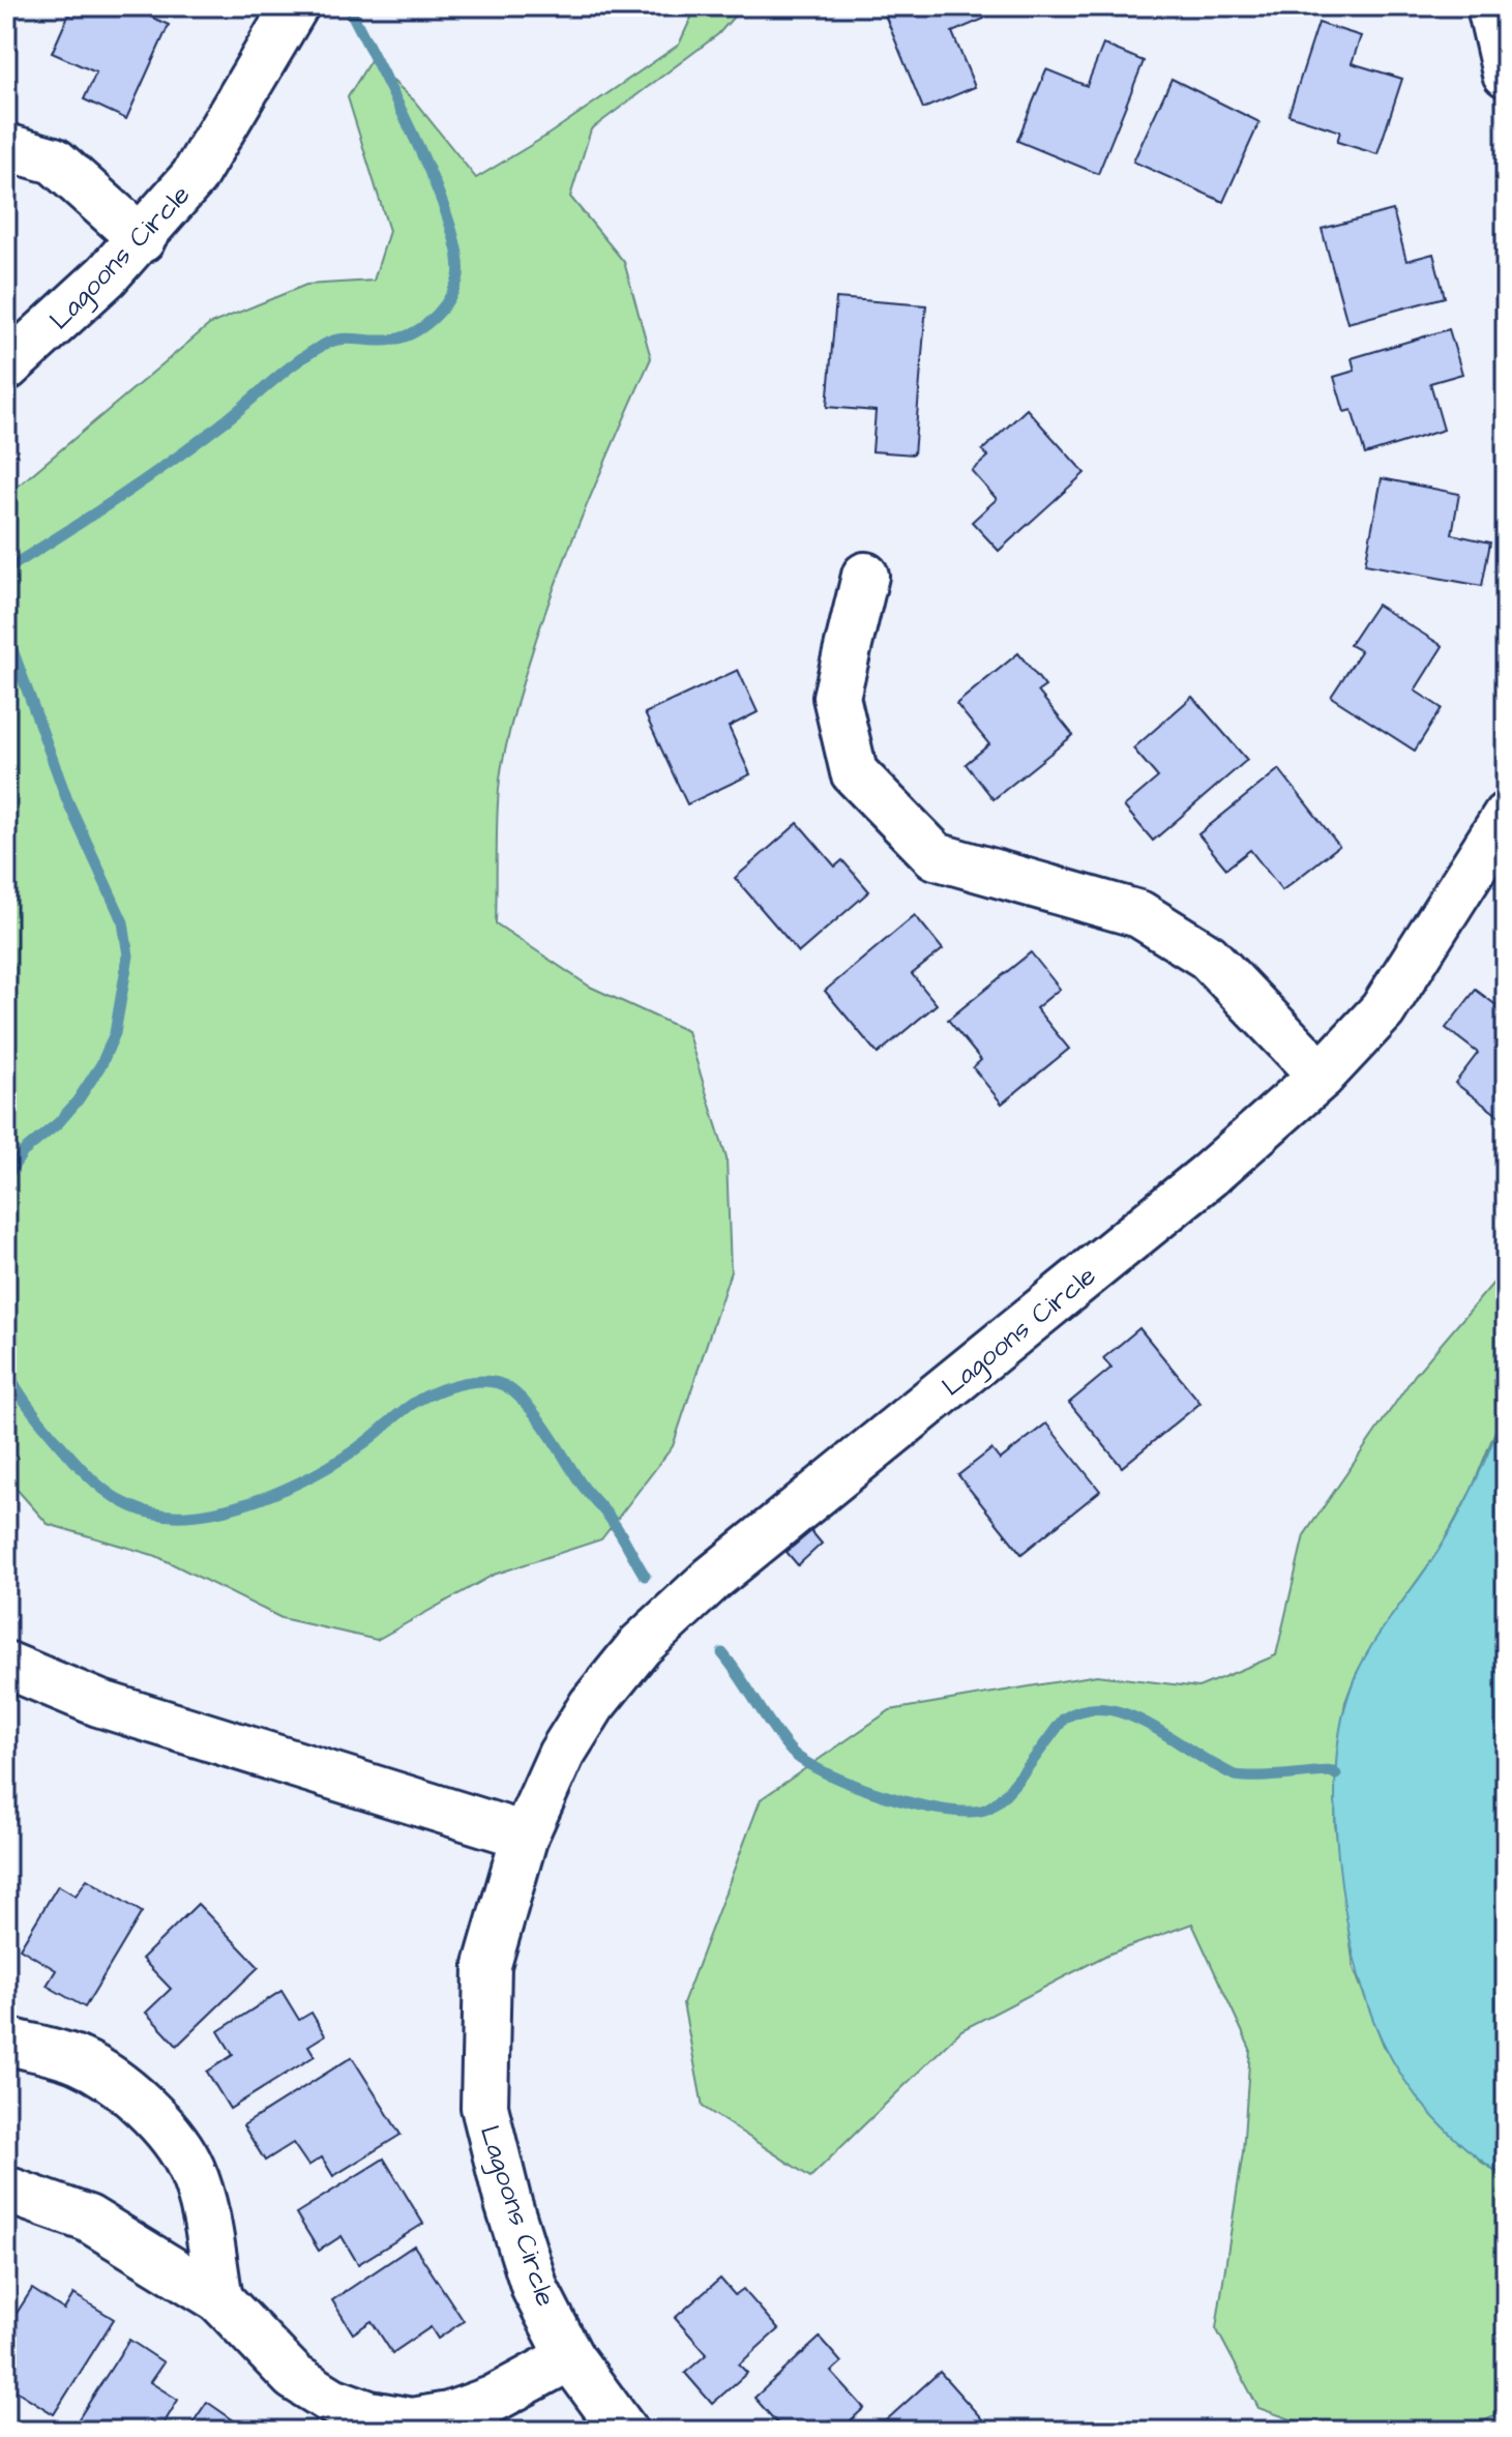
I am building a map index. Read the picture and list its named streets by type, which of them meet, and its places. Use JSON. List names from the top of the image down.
{
  "streets": {
    "street": ["Lagoons Circle"]
  }
}
